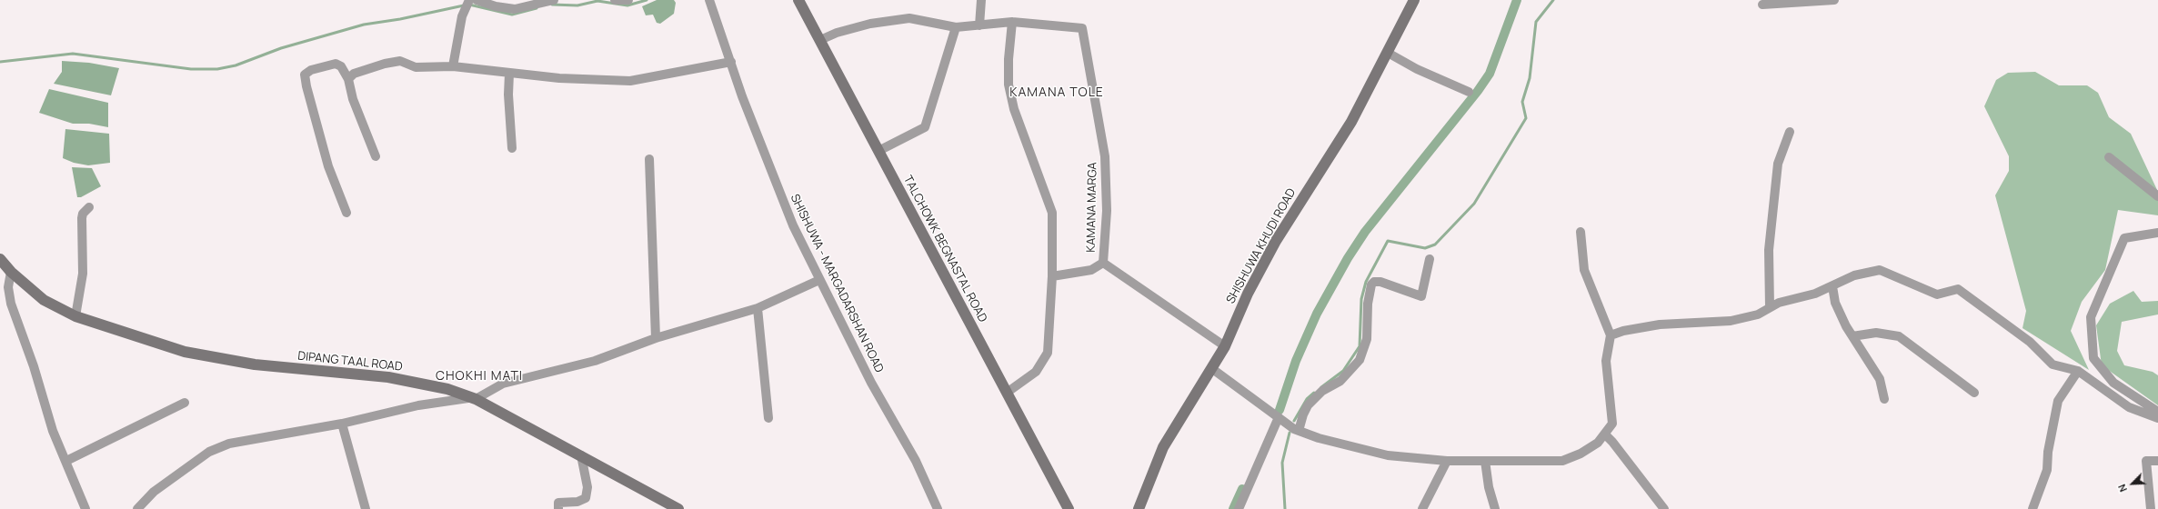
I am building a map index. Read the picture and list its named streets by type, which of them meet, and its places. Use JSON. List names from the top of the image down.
{
  "streets": {
    "main road": ["SHISHUWA KHUDI ROAD", "TALCHOWK BEGNASTAL ROAD", "DIPANG TAAL ROAD"],
    "street": ["KAMANA MARGA", "SHISHUWA - MARGADARSHAN ROAD"]
  },
  "crossings": [
    ["KAMANA MARGA", "SHISHUWA KHUDI ROAD"],
    ["KAMANA MARGA", "TALCHOWK BEGNASTAL ROAD"]
  ],
  "districts": ["KAMANA TOLE", "CHOKHI MATI"],
  "north": "bottom left"
}
